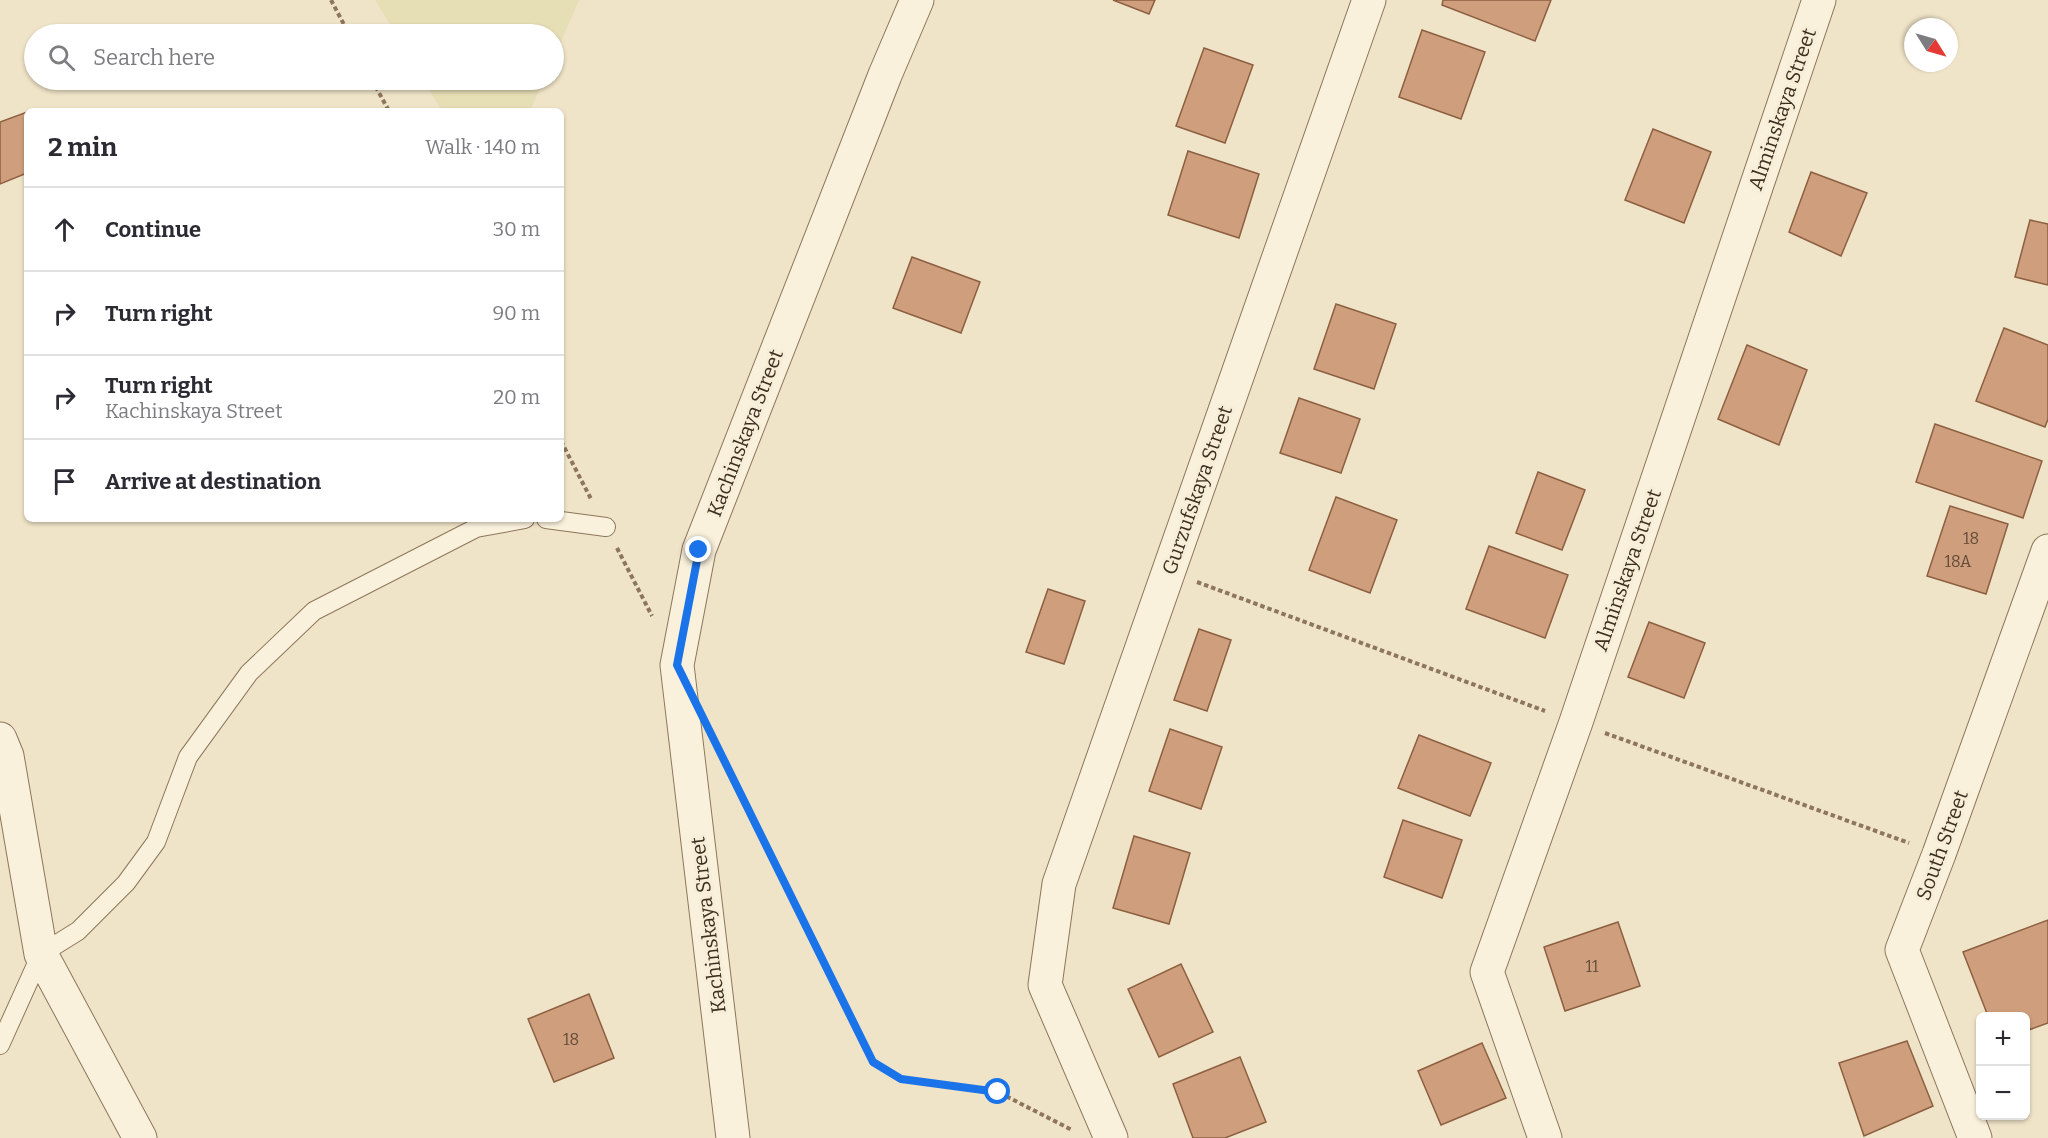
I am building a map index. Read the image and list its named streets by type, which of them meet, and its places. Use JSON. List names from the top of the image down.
{
  "streets": {
    "street": [
      "Alminskaya Street",
      "Kachinskaya Street",
      "Gurzufskaya Street",
      "South Street"
    ]
  },
  "house_numbers": [
    "18",
    "18А",
    "11",
    "18"
  ],
  "north": "bottom right",
  "page": {
    "search": "Search here",
    "heading": ["2 min", "Walk · 140 m"],
    "list": [
      ["Continue", "30 m"],
      ["Turn right", "90 m"],
      ["Turn right", "Kachinskaya Street", "20 m"],
      "Arrive at destination"
    ],
    "map_buttons": ["+", "−"]
  }
}
